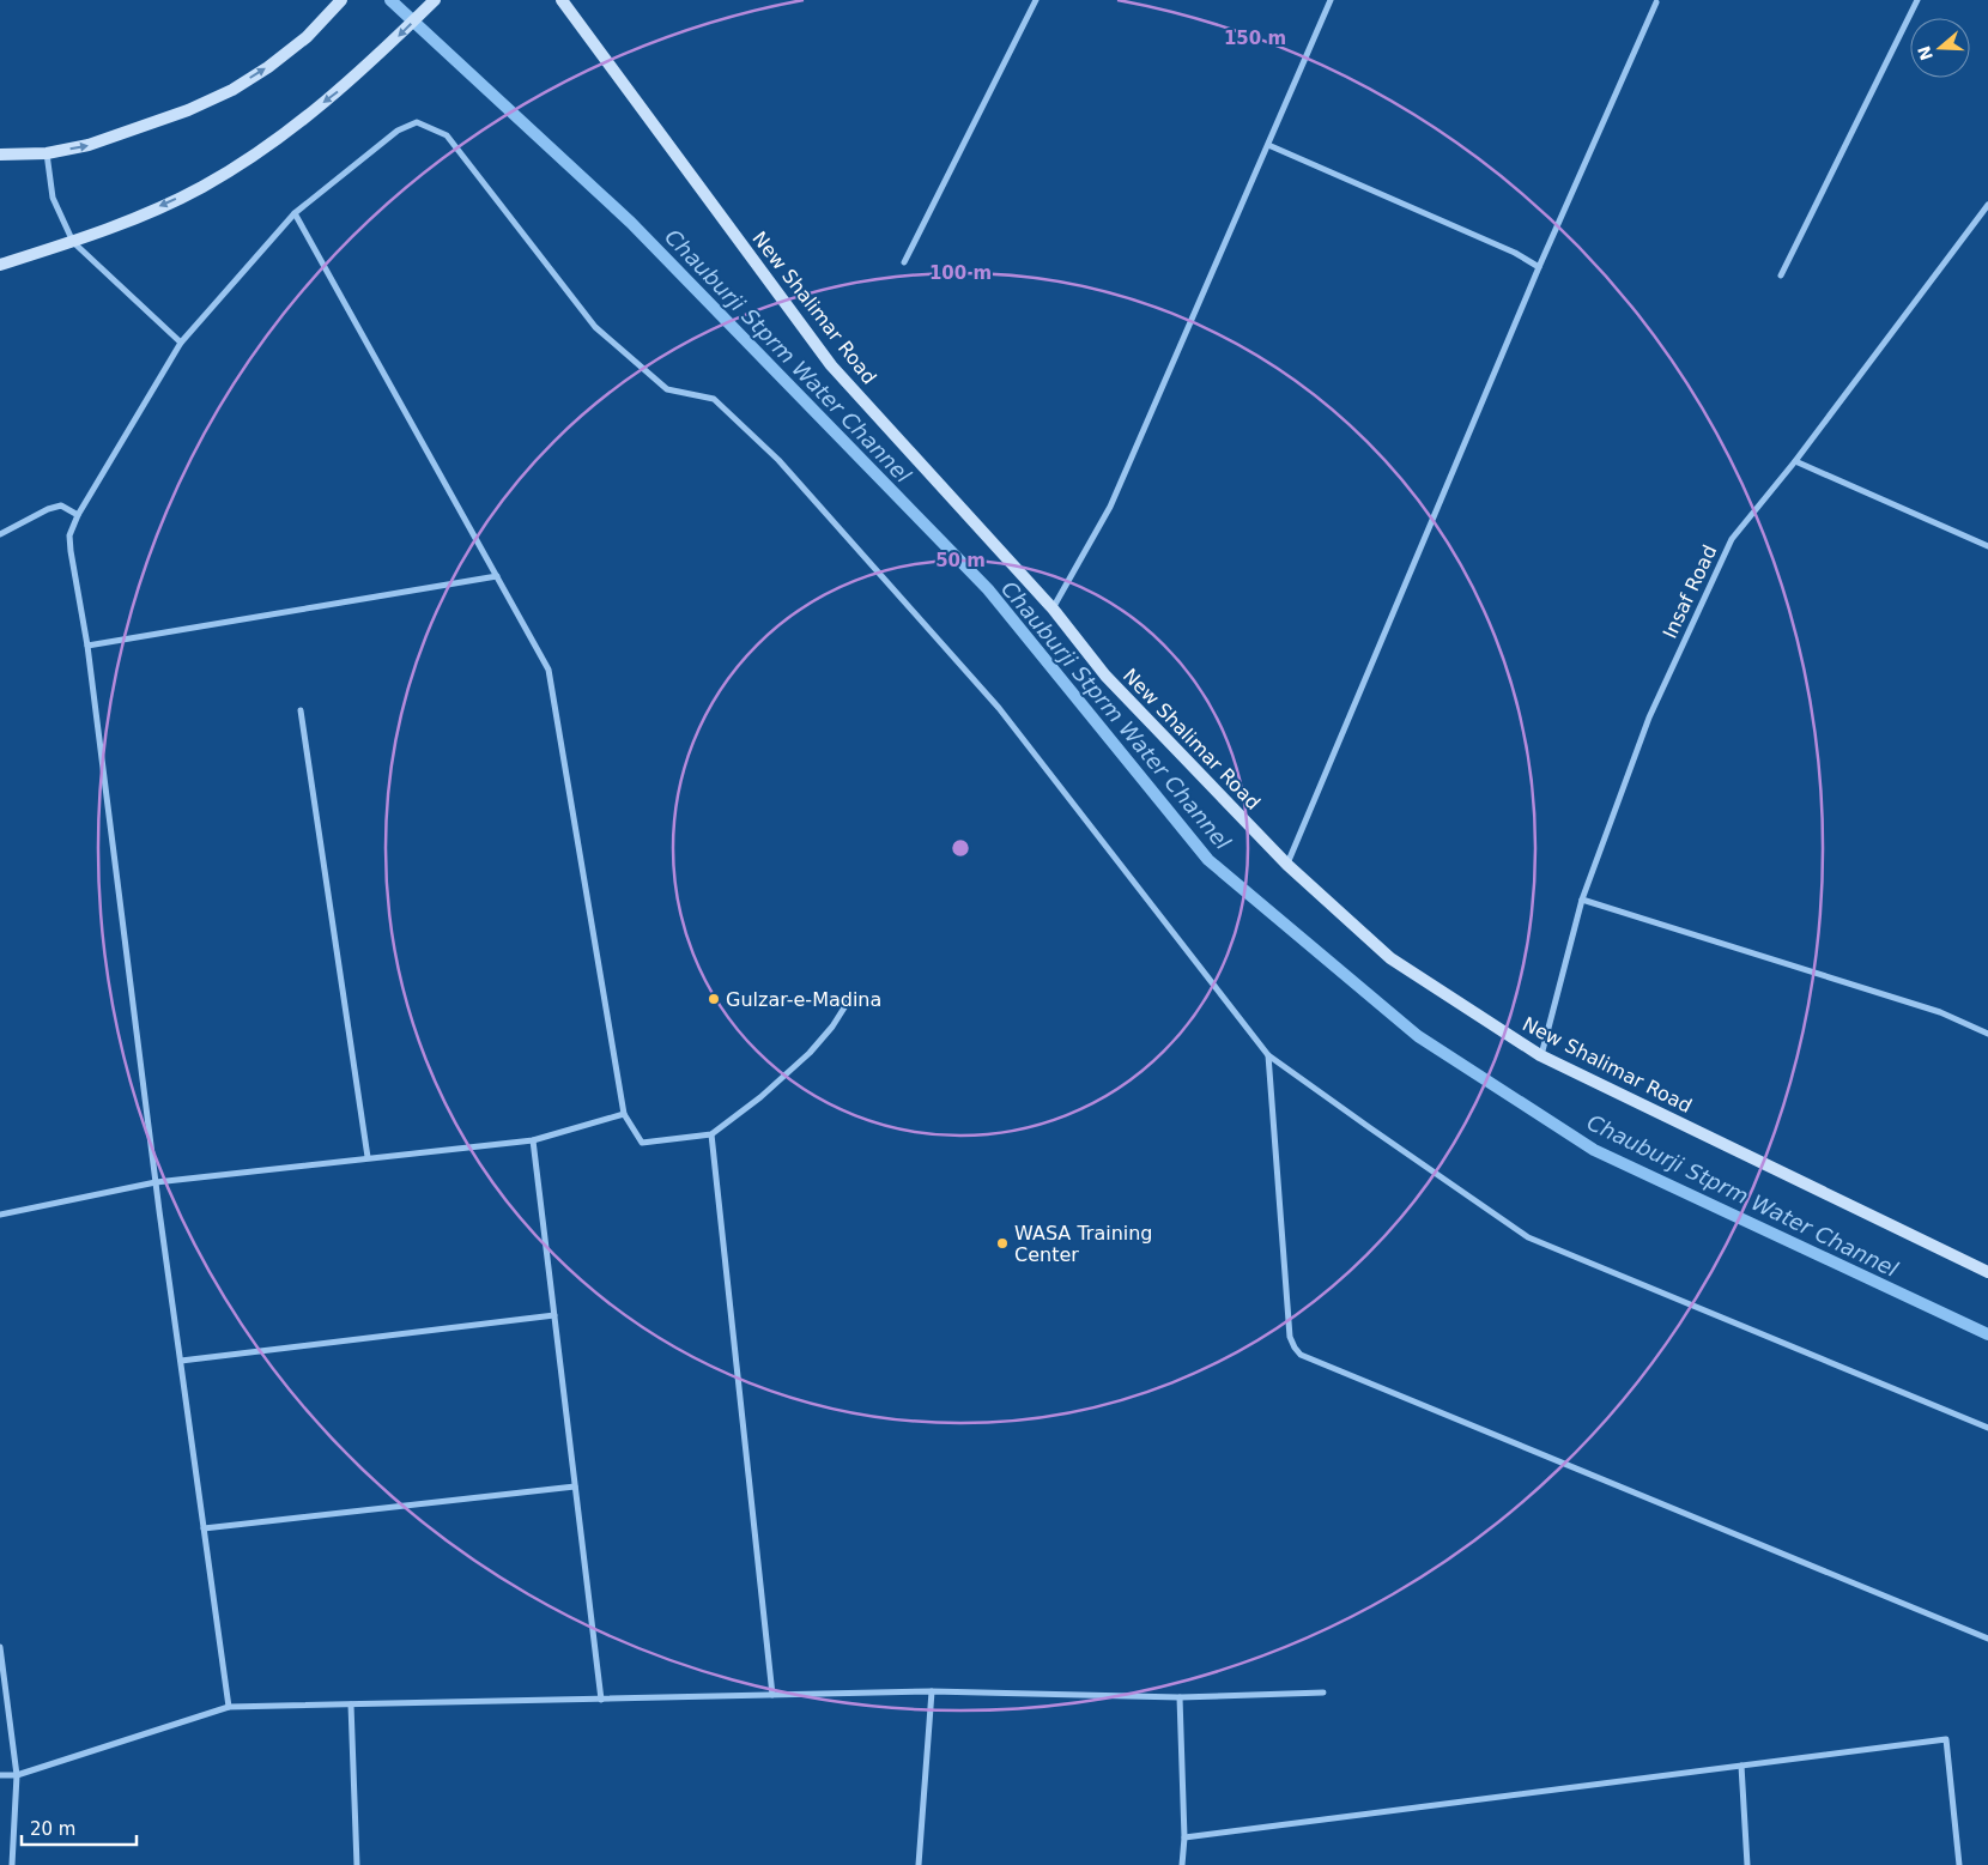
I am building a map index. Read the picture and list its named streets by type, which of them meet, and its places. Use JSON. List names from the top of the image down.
{
  "streets": {
    "street": ["New Shalimar Road", "Insaf Road"]
  },
  "crossings": [
    ["New Shalimar Road", "Insaf Road"]
  ],
  "water": ["Chauburji Stprm Water Channel"],
  "places": ["Gulzar-e-Madina", "WASA Training Center"],
  "scale_bar": "20 m",
  "north": "left",
  "rings": ["150 m", "100 m", "50 m"]
}
